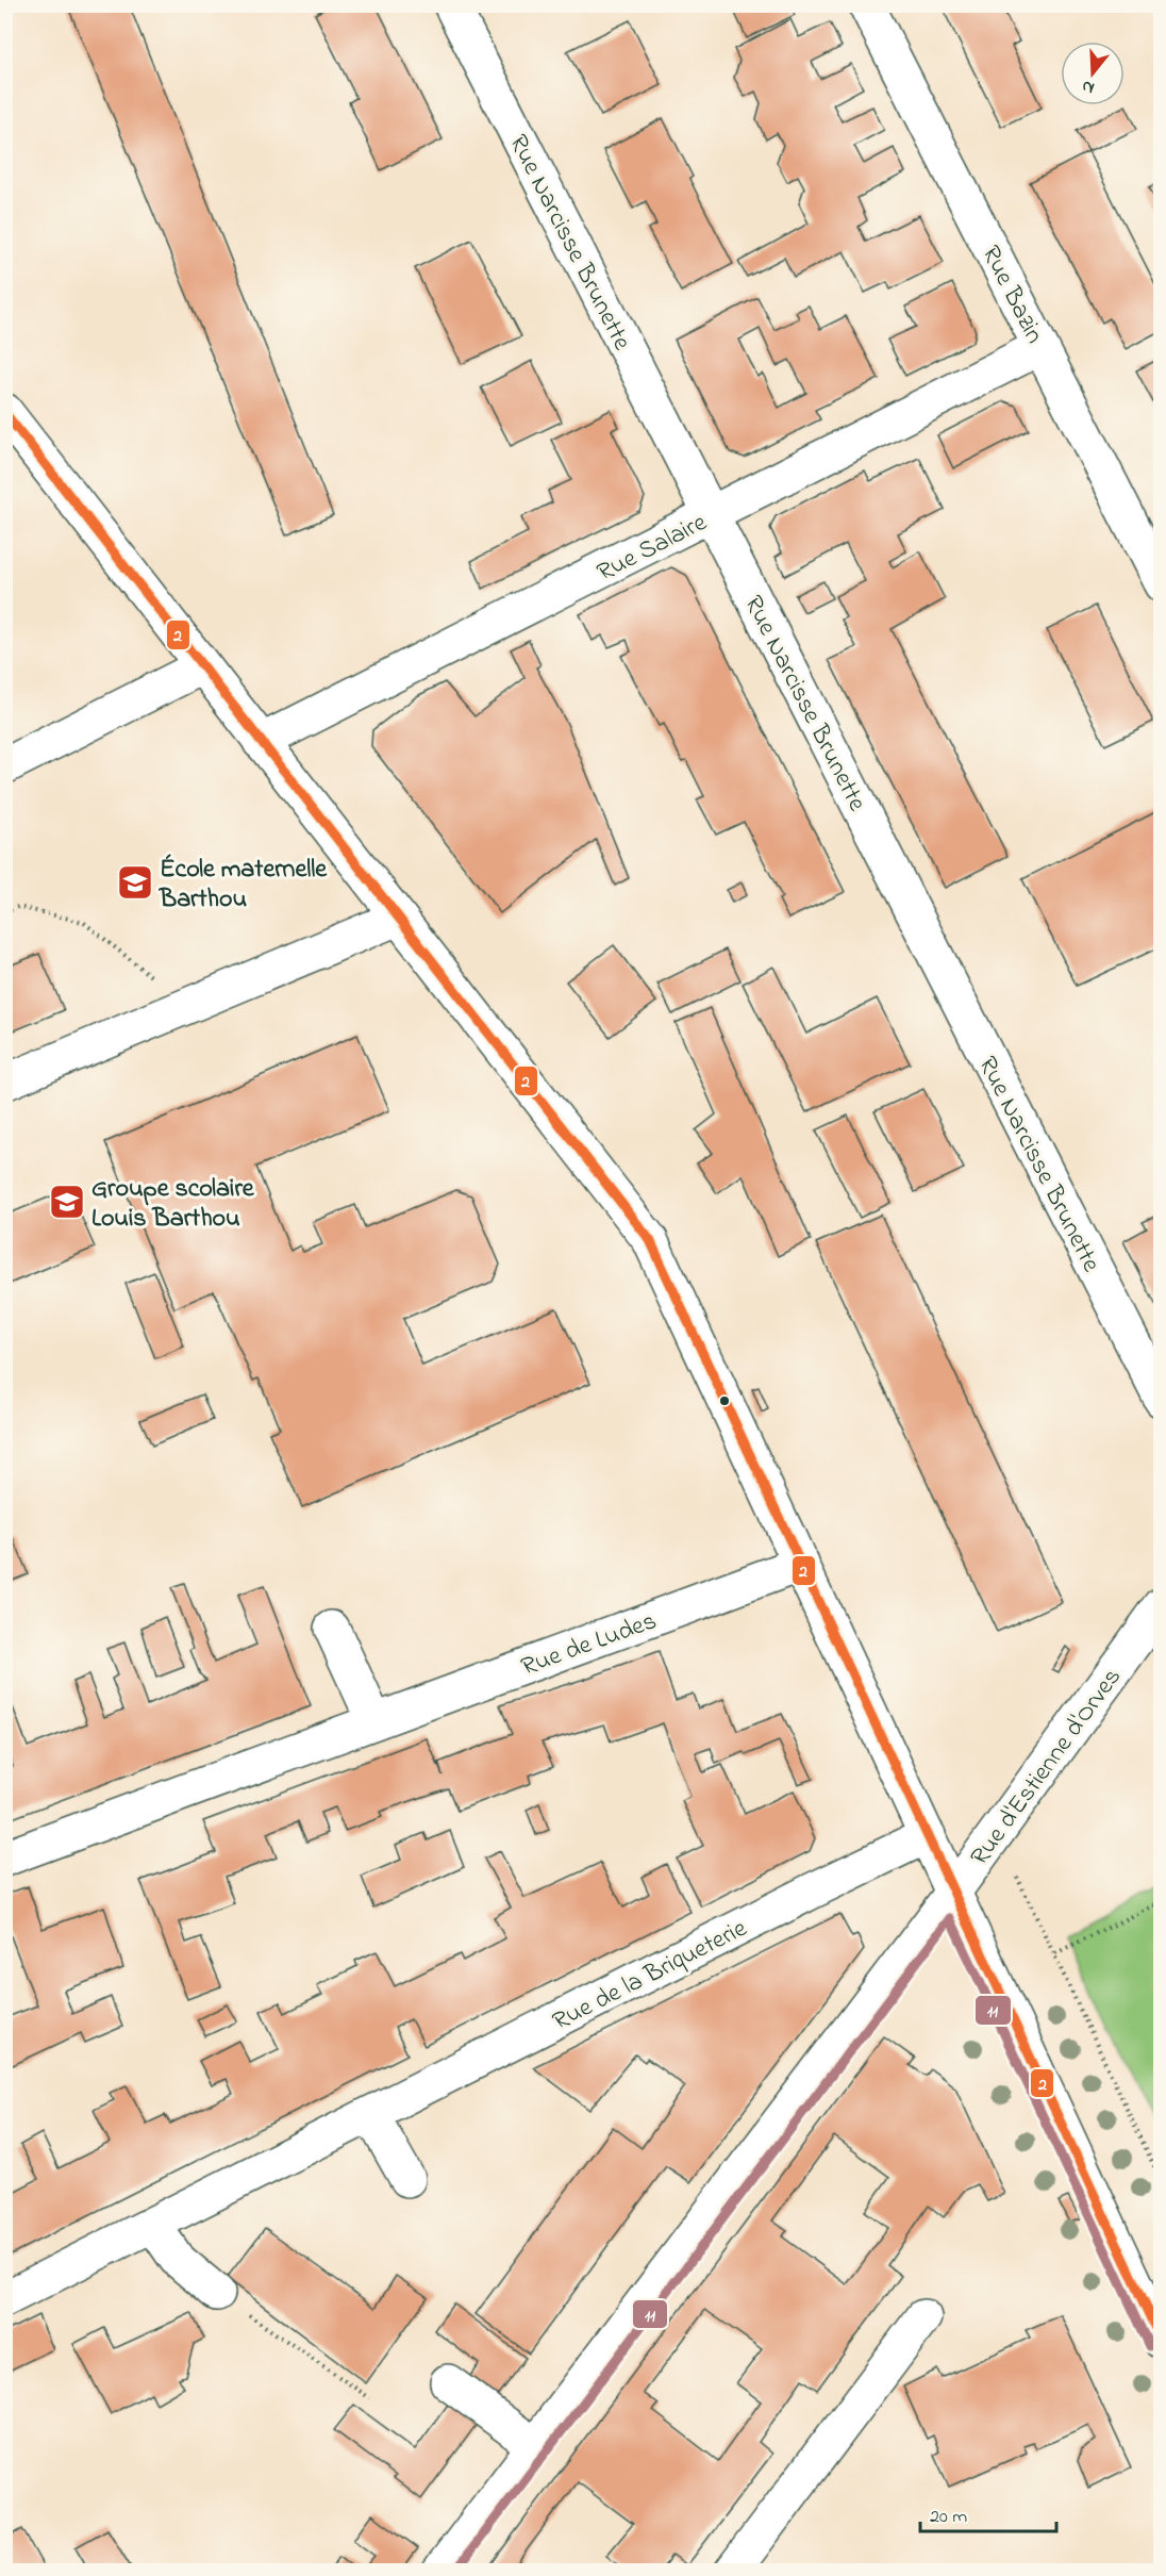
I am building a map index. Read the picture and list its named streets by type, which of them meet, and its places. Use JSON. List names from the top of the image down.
{
  "streets": {
    "street": [
      "Rue Narcisse Brunette",
      "Rue Bazin",
      "Rue Salaire",
      "Rue de Ludes",
      "Rue d'Estienne d'Orves",
      "Rue de la Briqueterie"
    ]
  },
  "crossings": [
    ["Rue Narcisse Brunette", "Rue Salaire"],
    ["Rue Bazin", "Rue Salaire"]
  ],
  "places": {
    "school or university": ["École maternelle Barthou", "Groupe scolaire Louis Barthou"]
  },
  "lines": ["transit line 2", "transit line 11"],
  "scale_bar": "20 m",
  "north": "bottom"
}
